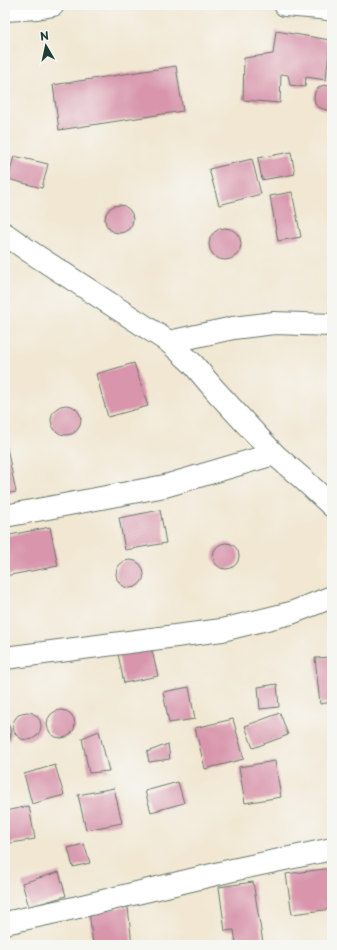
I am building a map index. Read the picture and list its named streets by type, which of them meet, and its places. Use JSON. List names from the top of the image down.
{
  "north": "top"
}
